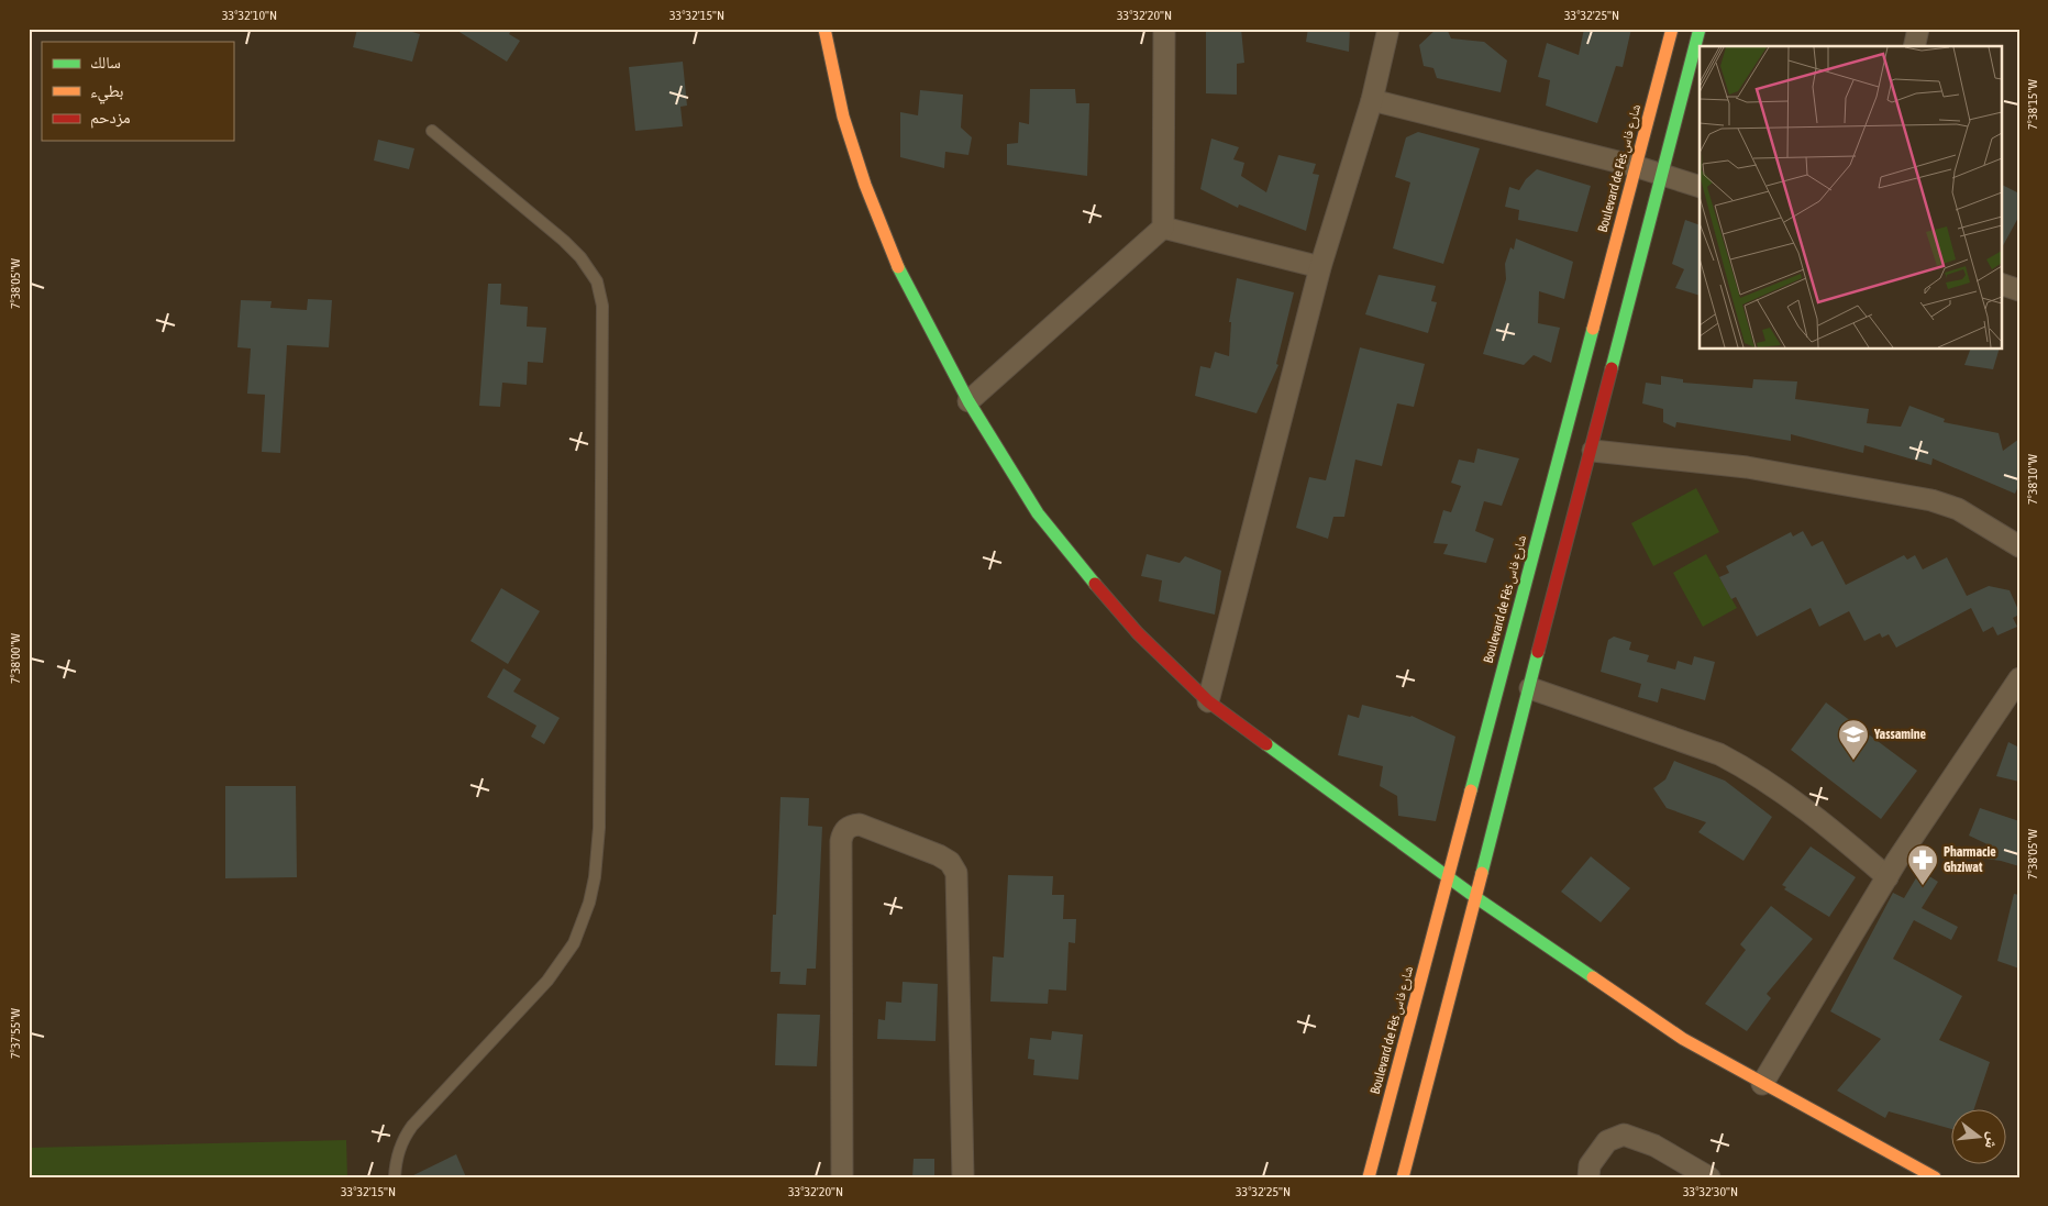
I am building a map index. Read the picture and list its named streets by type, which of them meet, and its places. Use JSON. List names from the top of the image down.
{
  "streets": {
    "main road": ["Boulevard de Fès شارع فاس"]
  },
  "places": {
    "school or university": ["Yassamine"],
    "pharmacy": ["Pharmacie Ghziwat"]
  },
  "legend": ["سالك", "بطيء", "مزدحم"],
  "north": "right",
  "coordinates": [
    "33°32'10\"N",
    "33°32'15\"N",
    "33°32'20\"N",
    "33°32'25\"N",
    "7°38'15\"W",
    "7°38'05\"W",
    "7°38'10\"W",
    "7°38'00\"W",
    "7°37'55\"W",
    "33°32'30\"N"
  ]
}
